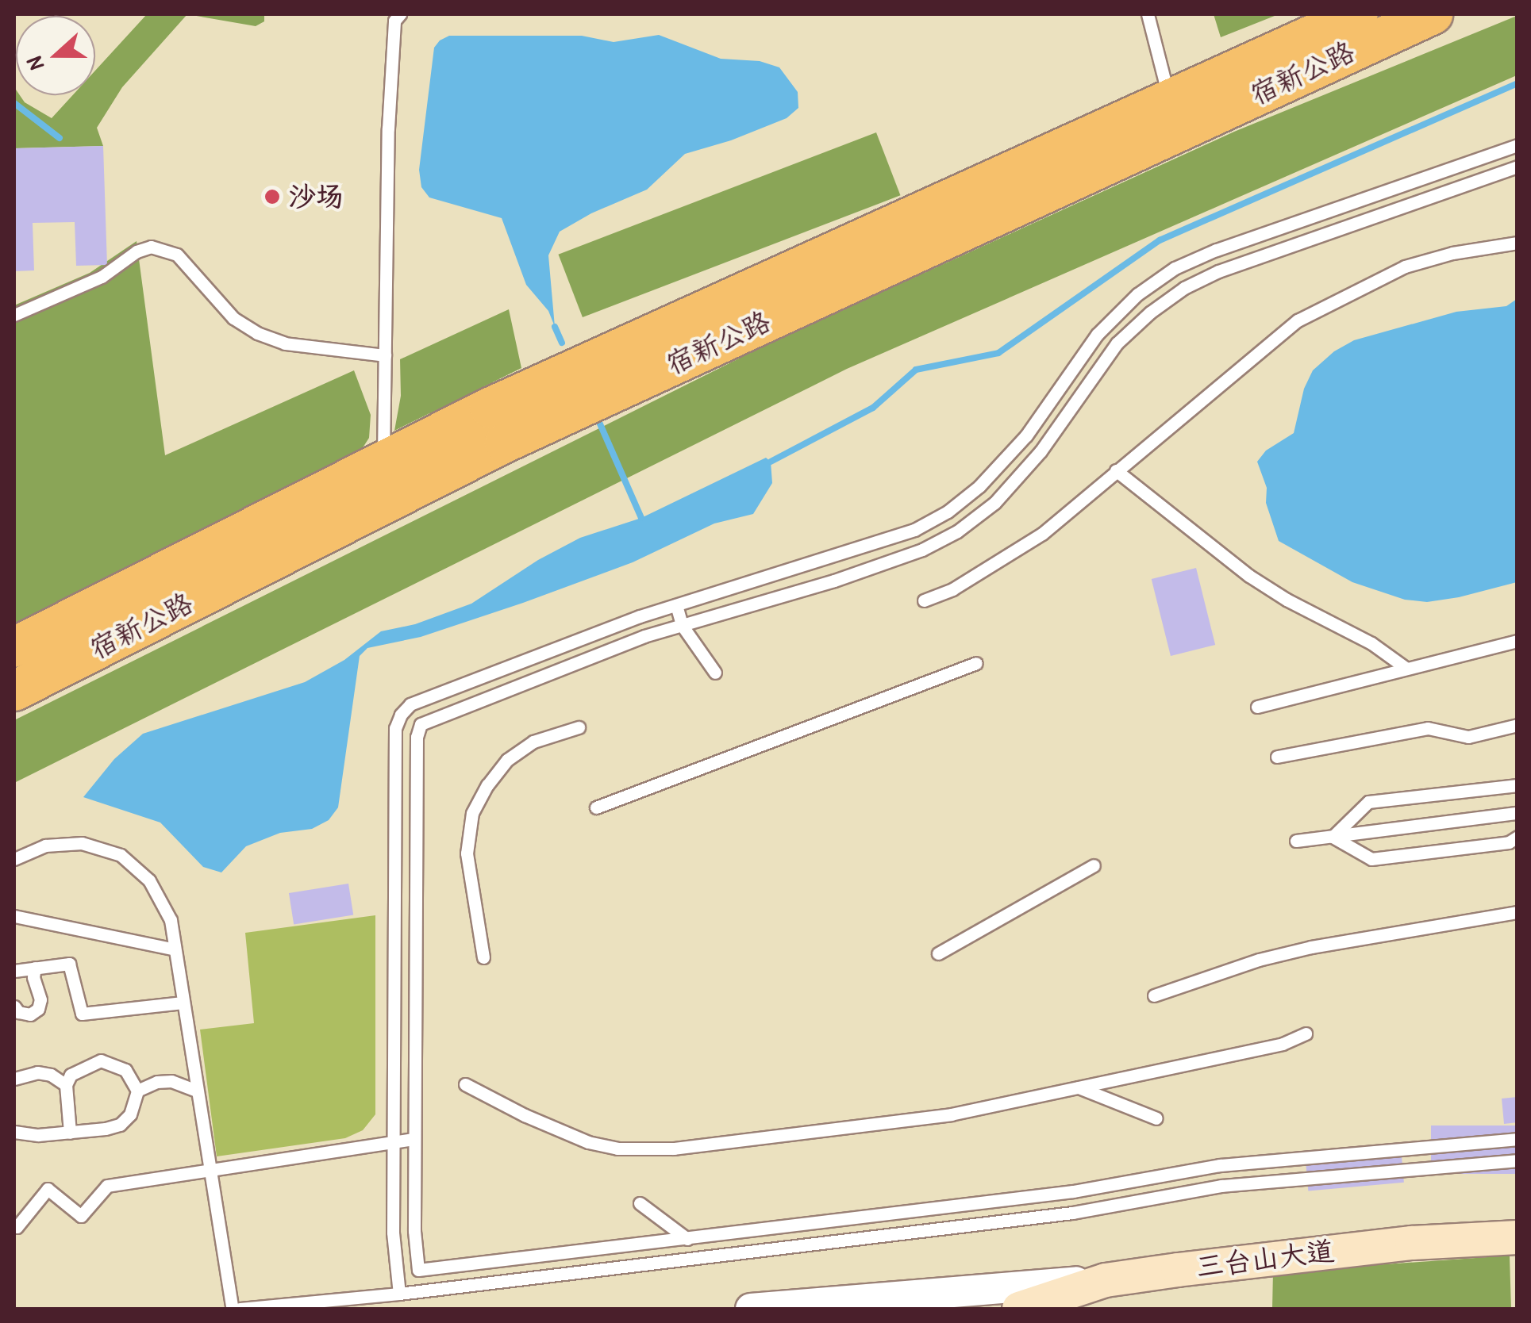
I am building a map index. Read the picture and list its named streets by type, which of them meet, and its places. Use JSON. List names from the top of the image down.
{
  "streets": {
    "highway": ["宿新公路"],
    "main road": ["三台山大道"]
  },
  "places": ["沙场"],
  "north": "left"
}
